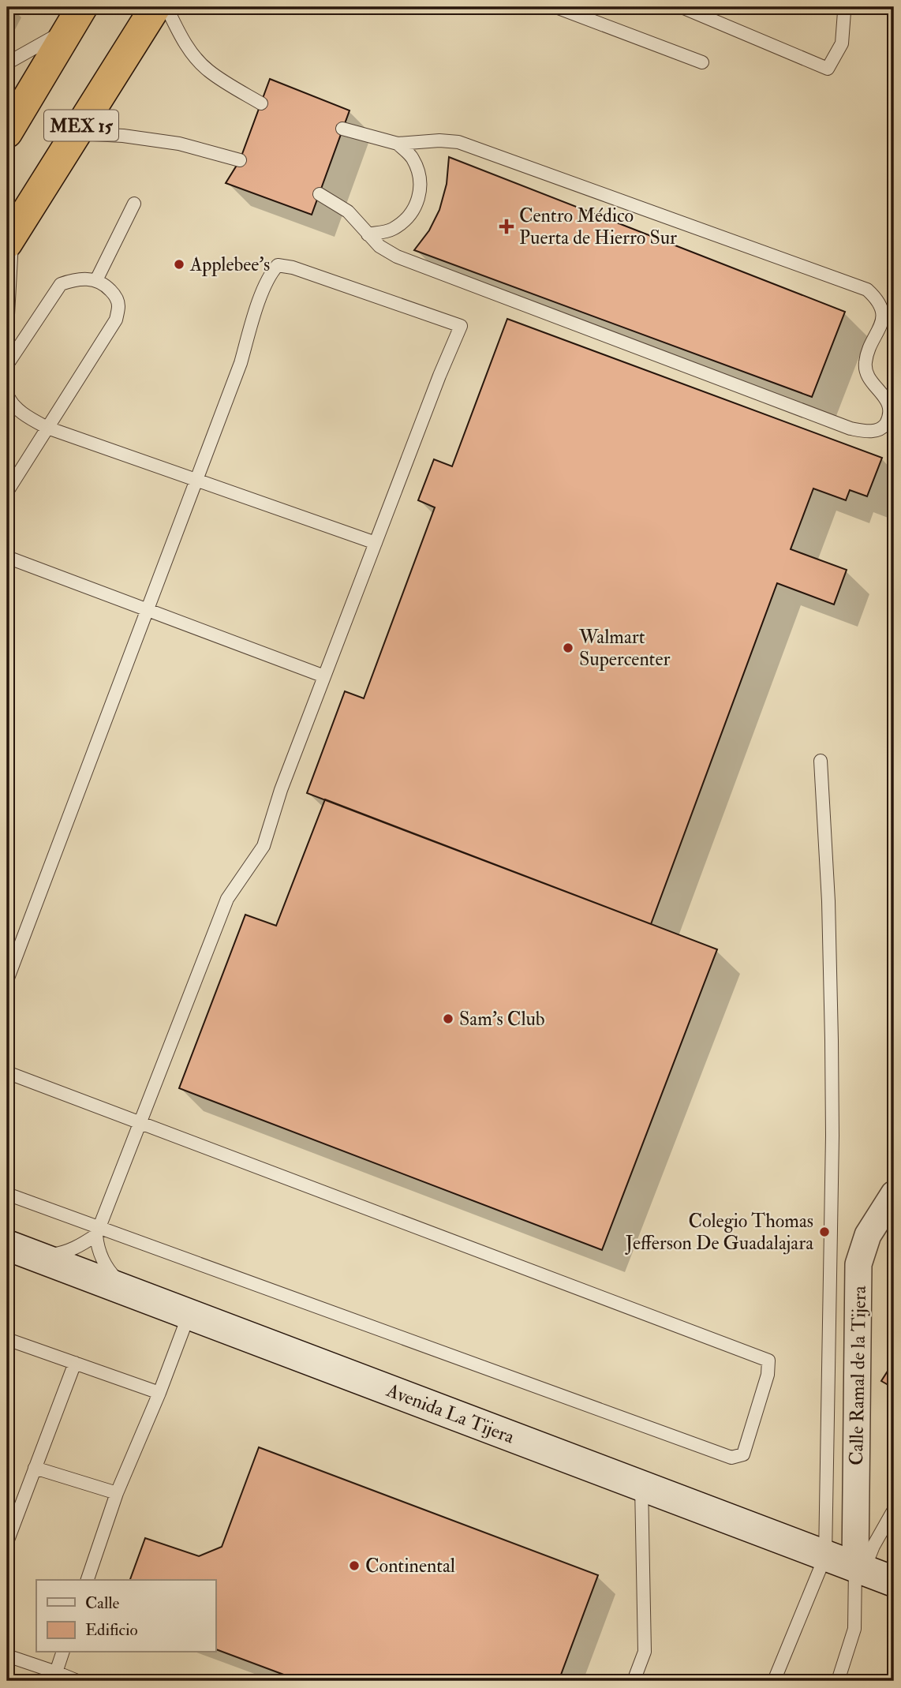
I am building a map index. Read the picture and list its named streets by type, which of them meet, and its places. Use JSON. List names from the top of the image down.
{
  "streets": {
    "highway": ["MEX 15"],
    "main road": ["Avenida La Tijera"],
    "street": ["Calle Ramal de la Tijera"]
  },
  "crossings": [
    ["Calle Ramal de la Tijera", "Avenida La Tijera"]
  ],
  "places": {
    "health": ["Centro Médico Puerta de Hierro Sur"],
    "other": [
      "Applebee's",
      "Walmart Supercenter",
      "Sam's Club",
      "Colegio Thomas Jefferson De Guadalajara",
      "Continental"
    ]
  },
  "legend": ["Calle", "Edificio"]
}
